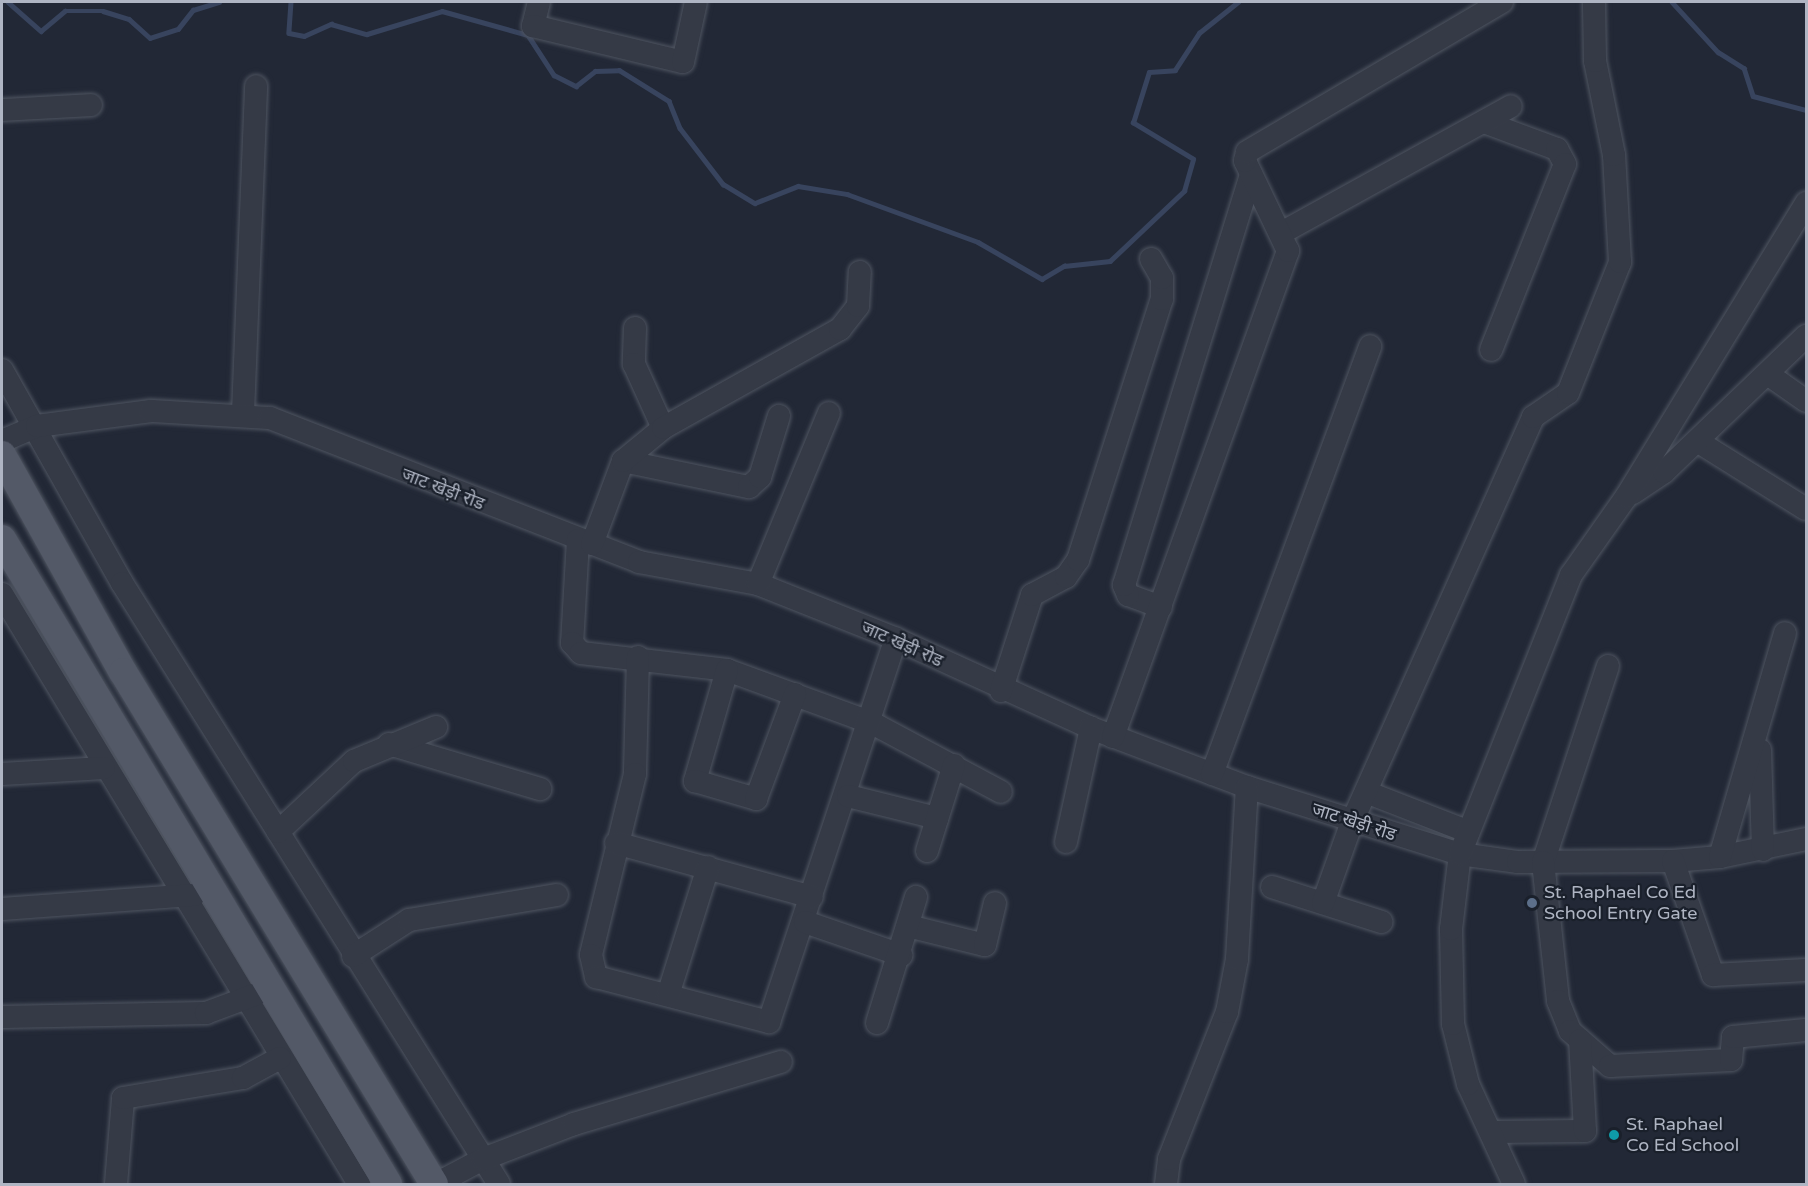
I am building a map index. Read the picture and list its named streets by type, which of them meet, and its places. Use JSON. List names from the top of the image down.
{
  "streets": {
    "street": ["जाट खेड़ी रोड"]
  },
  "places": ["St. Raphael Co Ed School Entry Gate", "St. Raphael Co Ed School"]
}
